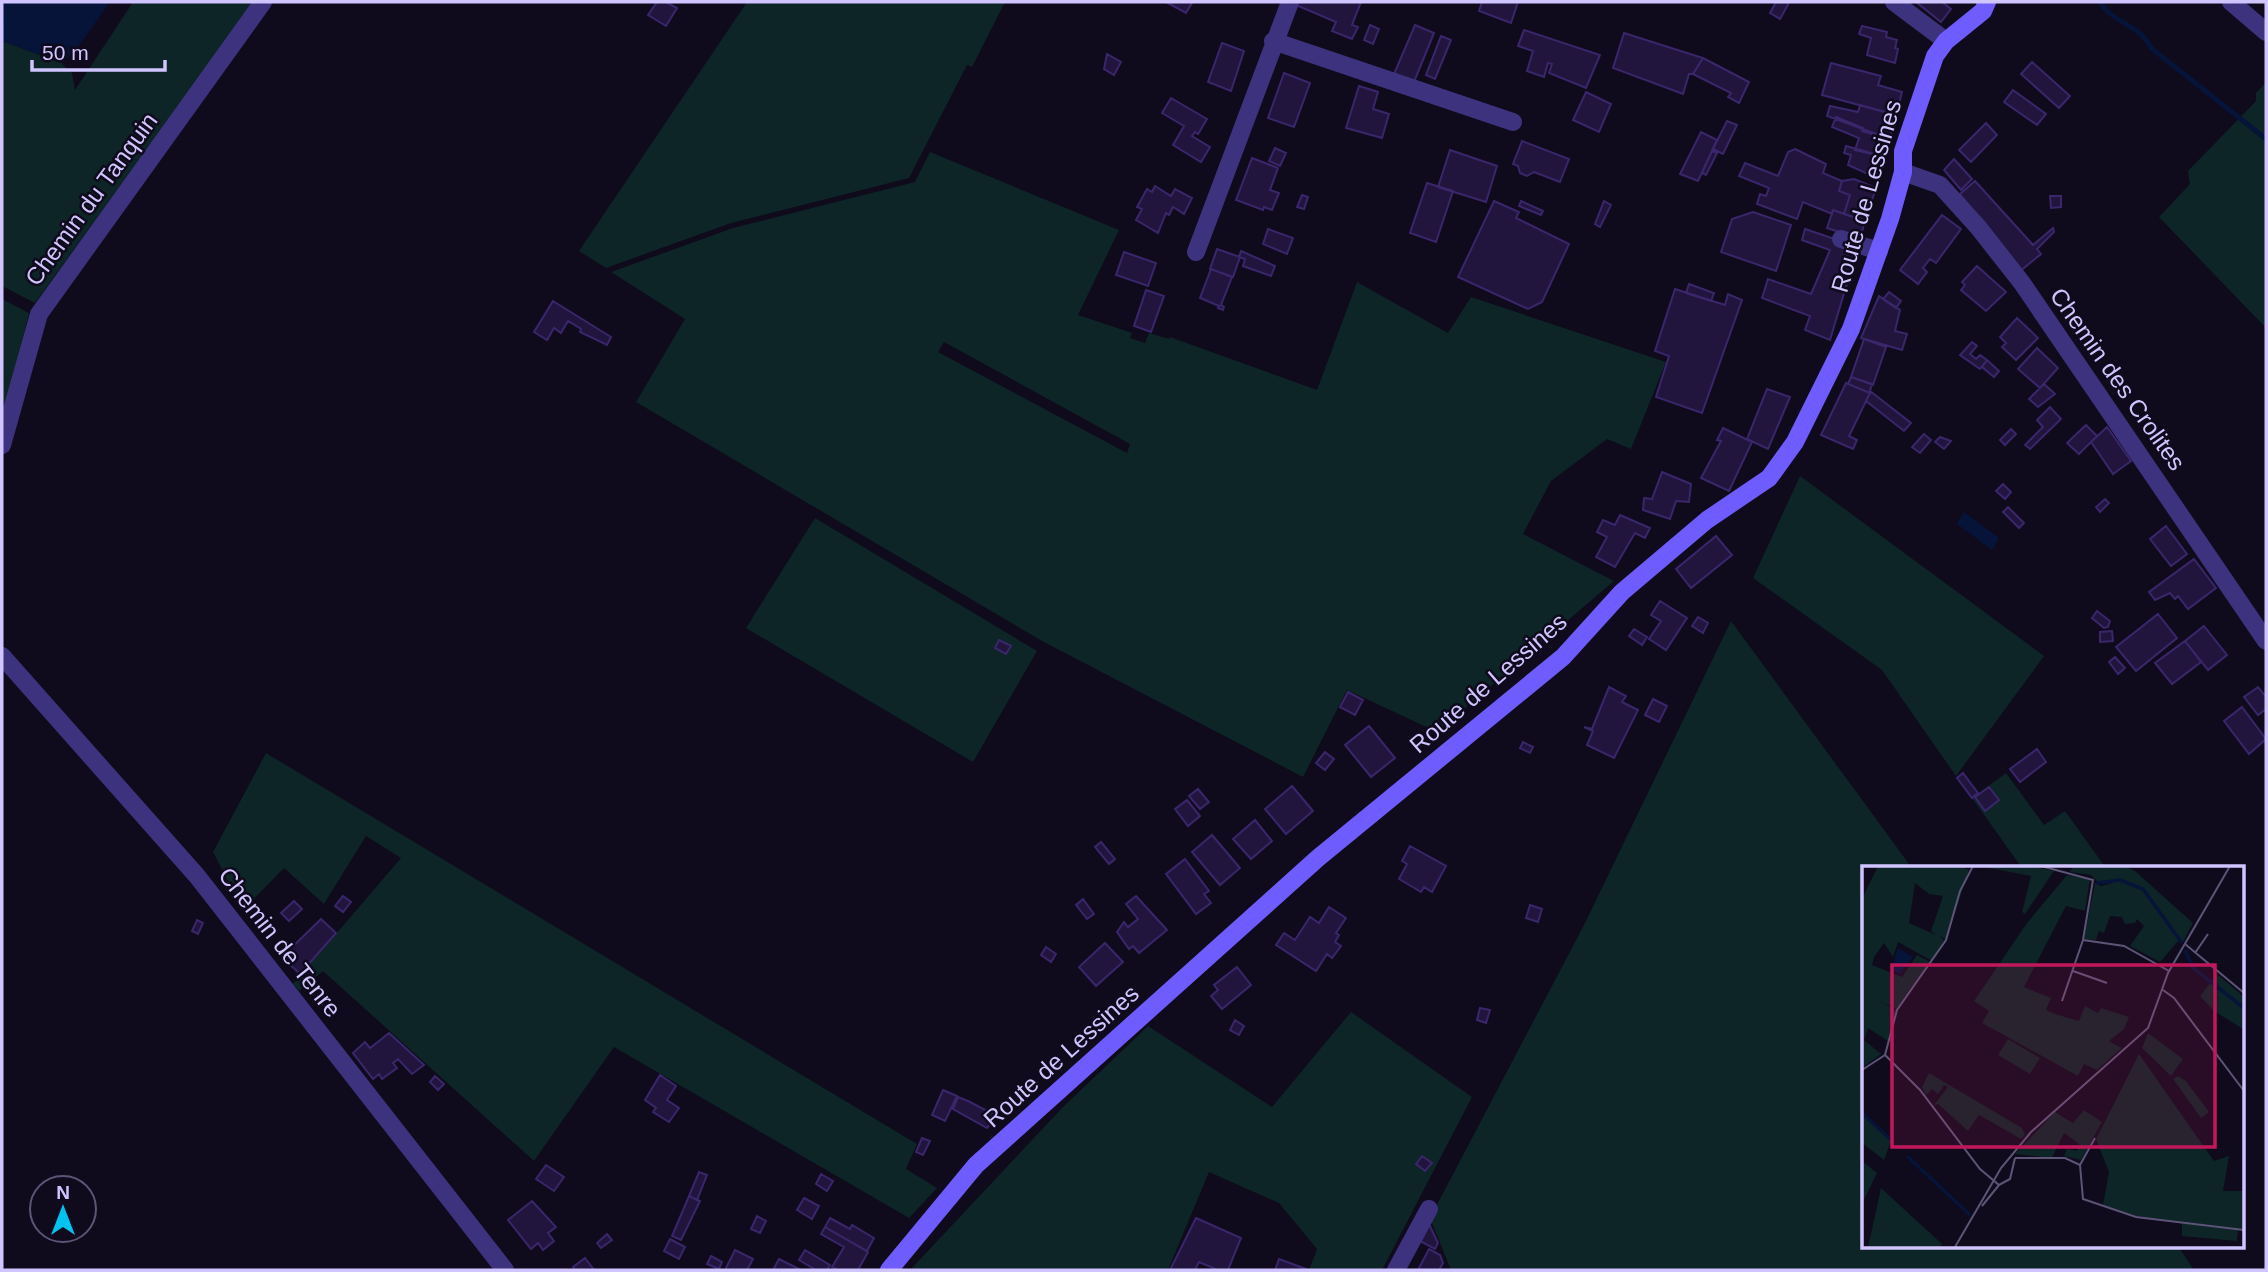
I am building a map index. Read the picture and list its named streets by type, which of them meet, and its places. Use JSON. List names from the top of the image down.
{
  "streets": {
    "main road": ["Route de Lessines"],
    "street": ["Chemin du Tanquin", "Chemin des Crolites", "Chemin de Tenre"]
  },
  "crossings": [
    ["Route de Lessines", "Chemin des Crolites"]
  ],
  "scale_bar": "50 m",
  "north": "top"
}
